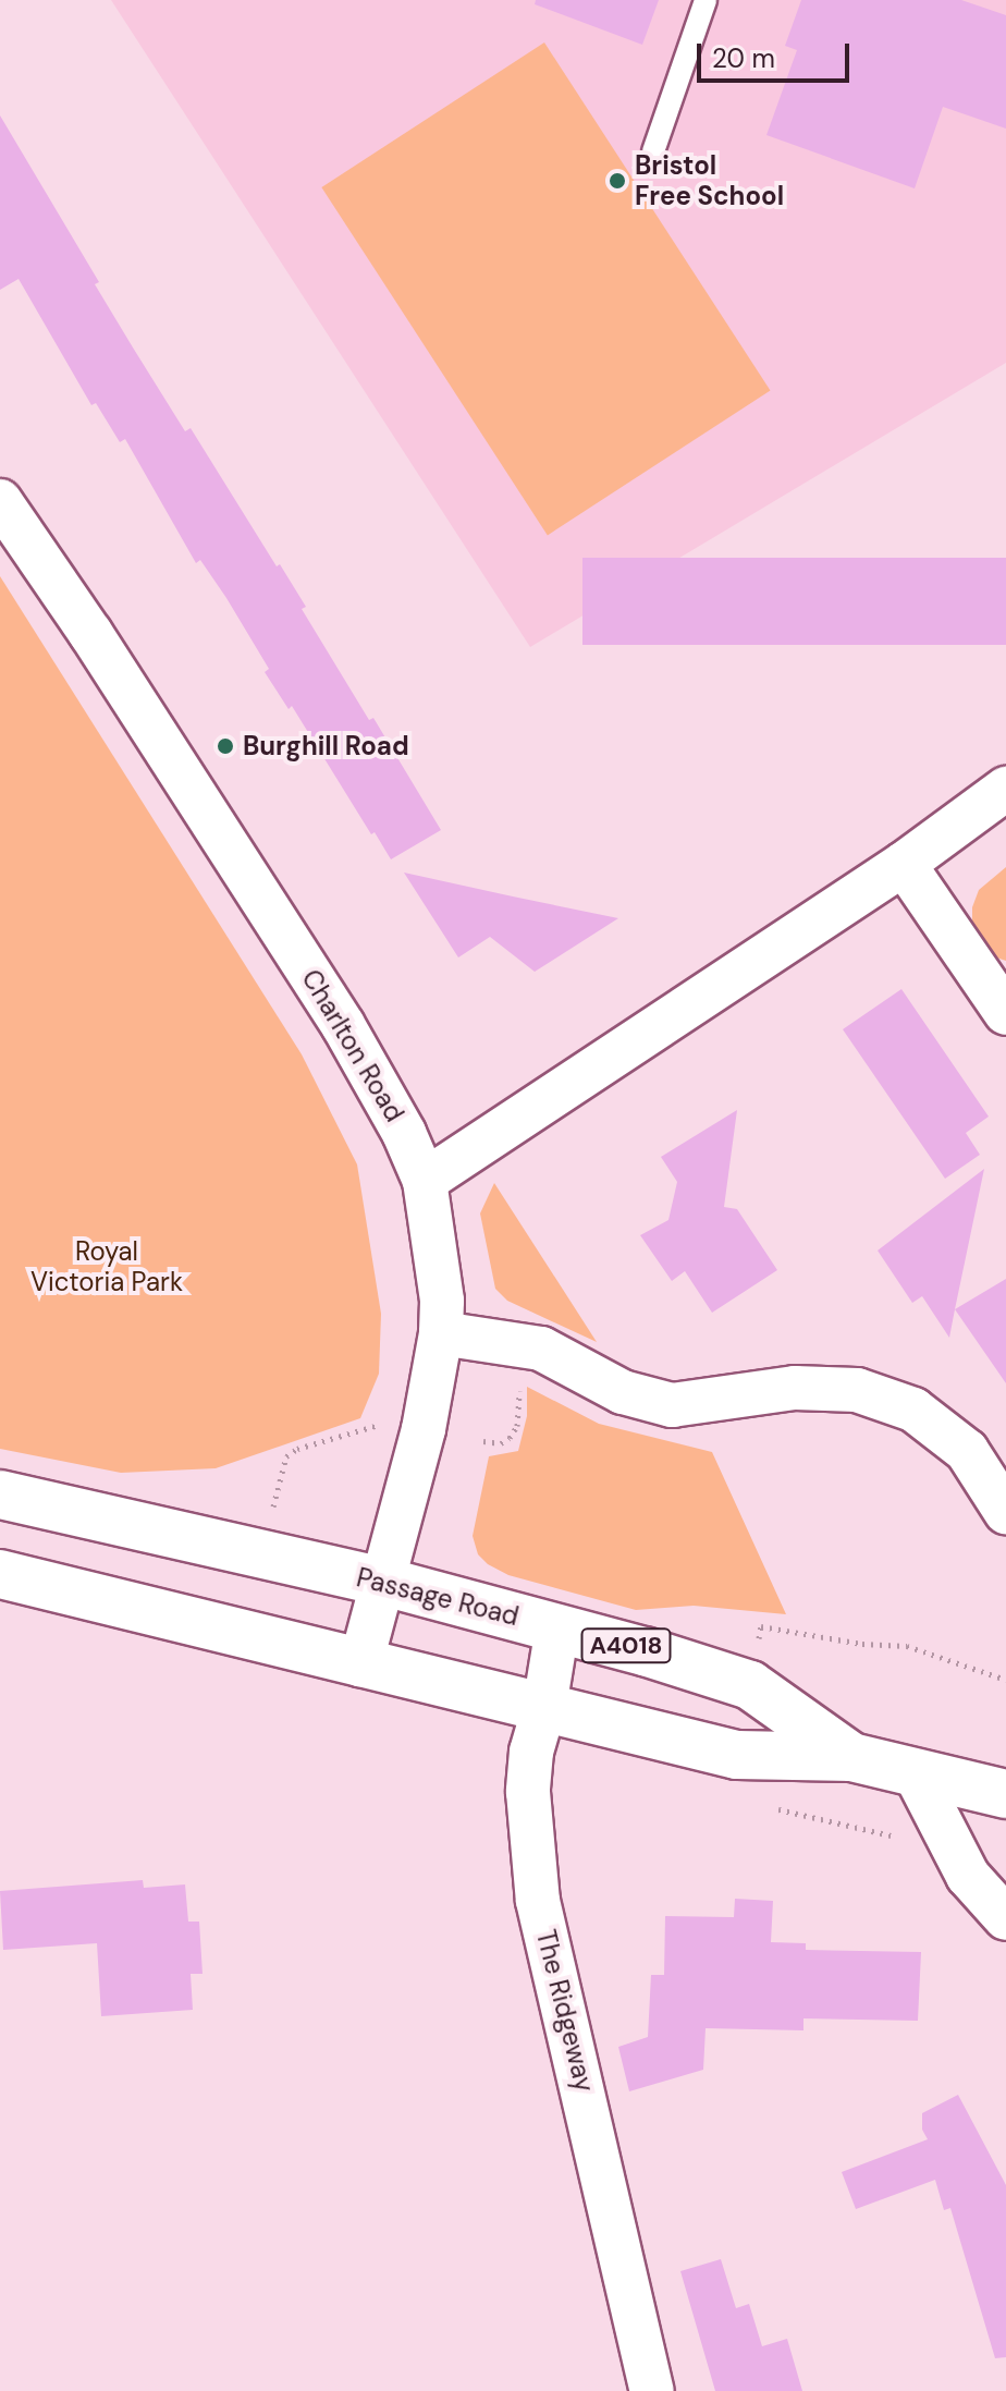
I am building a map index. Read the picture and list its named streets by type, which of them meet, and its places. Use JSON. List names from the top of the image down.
{
  "streets": {
    "main road": ["Passage Road", "A4018"],
    "street": ["Charlton Road", "The Ridgeway"]
  },
  "crossings": [
    ["Charlton Road", "Passage Road"],
    ["Passage Road", "The Ridgeway"]
  ],
  "parks": ["Royal Victoria Park"],
  "places": ["Bristol Free School", "Burghill Road"],
  "scale_bar": "20 m"
}
